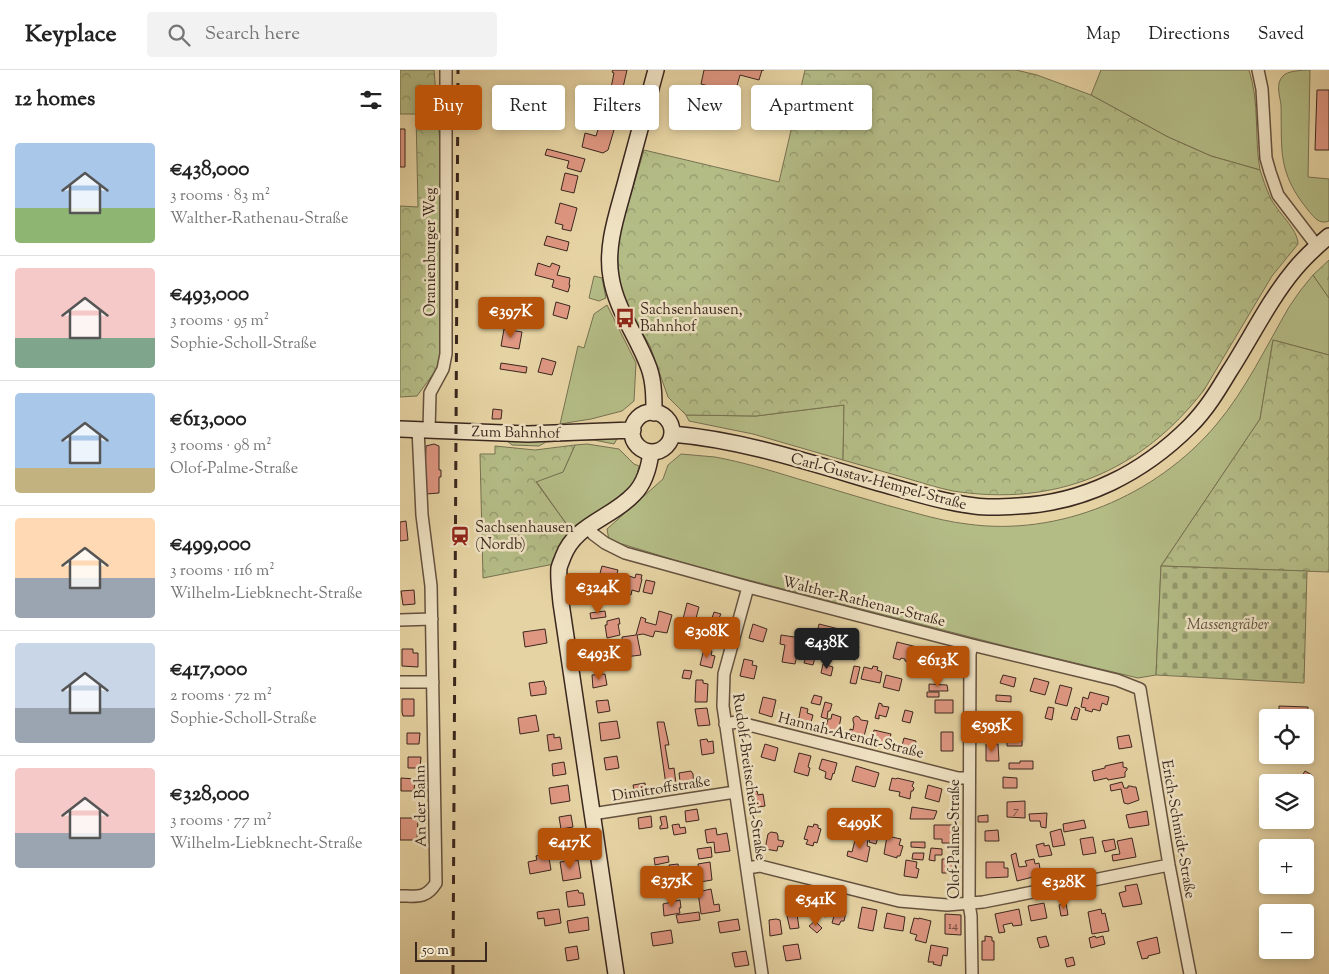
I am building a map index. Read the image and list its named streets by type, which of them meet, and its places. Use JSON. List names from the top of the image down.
{
  "streets": {
    "street": [
      "Oranienburger Weg",
      "Zum Bahnhof",
      "Carl-Gustav-Hempel-Straße",
      "Walther-Rathenau-Straße",
      "Hannah-Arendt-Straße",
      "Rudolf-Breitscheid-Straße",
      "Dimitroffstraße",
      "An der Bahn",
      "Erich-Schmidt-Straße",
      "Olof-Palme-Straße"
    ]
  },
  "crossings": [
    ["Oranienburger Weg", "Zum Bahnhof"],
    ["Oranienburger Weg", "An der Bahn"],
    ["Zum Bahnhof", "Carl-Gustav-Hempel-Straße"],
    ["Zum Bahnhof", "An der Bahn"],
    ["Walther-Rathenau-Straße", "Rudolf-Breitscheid-Straße"],
    ["Walther-Rathenau-Straße", "Erich-Schmidt-Straße"],
    ["Walther-Rathenau-Straße", "Olof-Palme-Straße"],
    ["Hannah-Arendt-Straße", "Rudolf-Breitscheid-Straße"],
    ["Hannah-Arendt-Straße", "Olof-Palme-Straße"],
    ["Rudolf-Breitscheid-Straße", "Dimitroffstraße"]
  ],
  "parks": ["Massengräber"],
  "places": {
    "bus stop": ["Sachsenhausen, Bahnhof"],
    "station": ["Sachsenhausen (Nordb)"]
  },
  "house_numbers": ["7", "14"],
  "scale_bar": "50 m",
  "page": {
    "header": "Keyplace",
    "search": "Search here",
    "nav": ["Map", "Directions", "Saved"],
    "heading": "12 homes",
    "chip": [
      "Buy",
      "Rent",
      "Filters",
      "New",
      "Apartment"
    ],
    "list": [
      {
        "name": "€438,000",
        "note": "3 rooms · 83 m² · Walther-Rathenau-Straße"
      },
      {
        "name": "€493,000",
        "note": "3 rooms · 95 m² · Sophie-Scholl-Straße"
      },
      {
        "name": "€613,000",
        "note": "3 rooms · 98 m² · Olof-Palme-Straße"
      },
      {
        "name": "€499,000",
        "note": "3 rooms · 116 m² · Wilhelm-Liebknecht-Straße"
      },
      {
        "name": "€417,000",
        "note": "2 rooms · 72 m² · Sophie-Scholl-Straße"
      },
      {
        "name": "€328,000",
        "note": "3 rooms · 77 m² · Wilhelm-Liebknecht-Straße"
      }
    ],
    "price": [
      "€397K",
      "€324K",
      "€308K",
      "€438K",
      "€493K",
      "€613K",
      "€595K",
      "€499K",
      "€417K",
      "€375K",
      "€328K",
      "€541K"
    ],
    "map_buttons": ["+", "−"],
    "scale": "50 m"
  }
}
